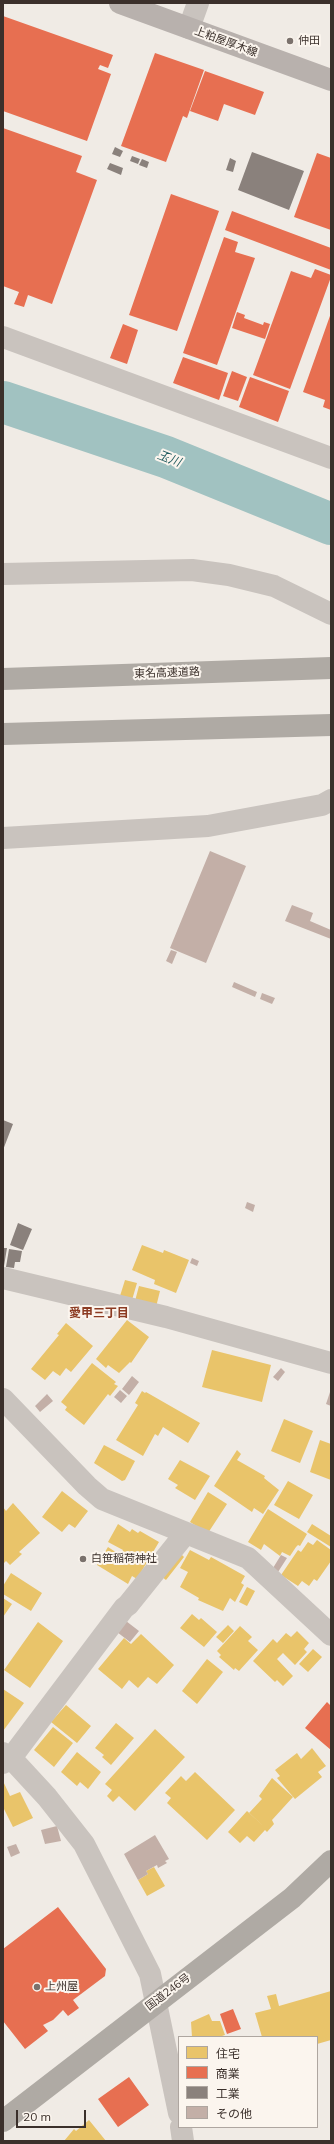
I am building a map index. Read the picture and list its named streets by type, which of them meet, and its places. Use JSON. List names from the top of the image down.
{
  "streets": {
    "highway": ["東名高速道路", "国道246号"],
    "main road": ["上粕屋厚木線"]
  },
  "districts": ["愛甲三丁目"],
  "water": ["玉川"],
  "places": ["仲田", "白笹稲荷神社", "上州屋"],
  "legend": [
    "住宅",
    "商業",
    "工業",
    "その他"
  ],
  "scale_bar": "20 m"
}
